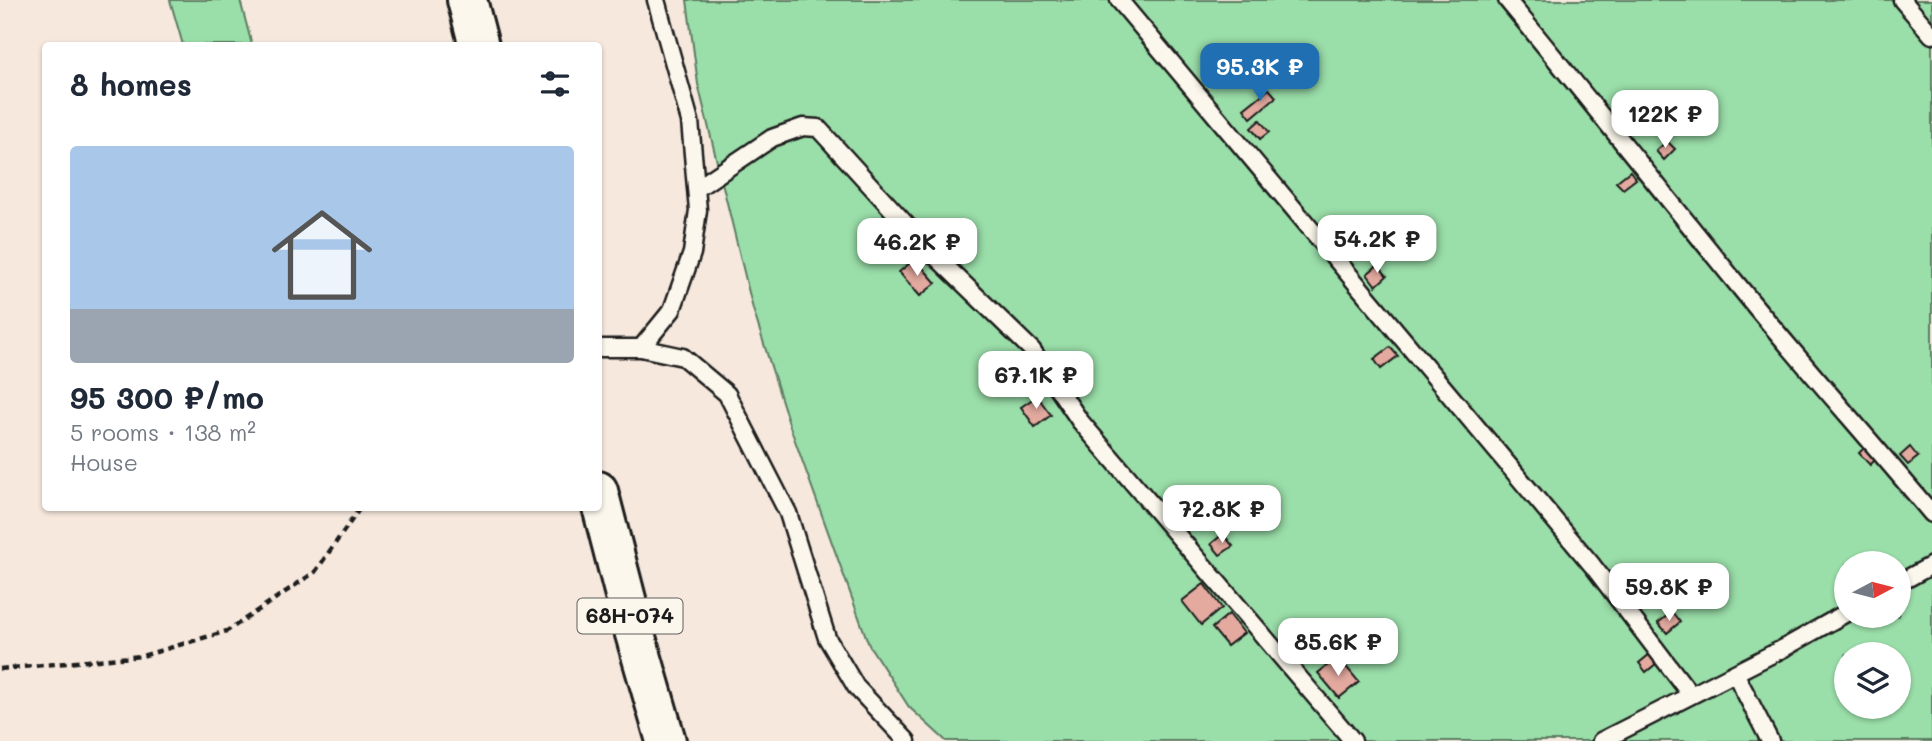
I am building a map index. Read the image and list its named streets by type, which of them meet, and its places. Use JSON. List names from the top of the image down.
{
  "streets": {
    "main road": ["68Н-074"]
  },
  "north": "right",
  "page": {
    "heading": "8 homes",
    "price": [
      "95.3K ₽",
      "122K ₽",
      "54.2K ₽",
      "46.2K ₽",
      "67.1K ₽",
      "72.8K ₽",
      "59.8K ₽",
      "85.6K ₽"
    ],
    "list": [
      {
        "name": "95 300 ₽/mo",
        "note": "5 rooms · 138 m² · House"
      }
    ]
  }
}
